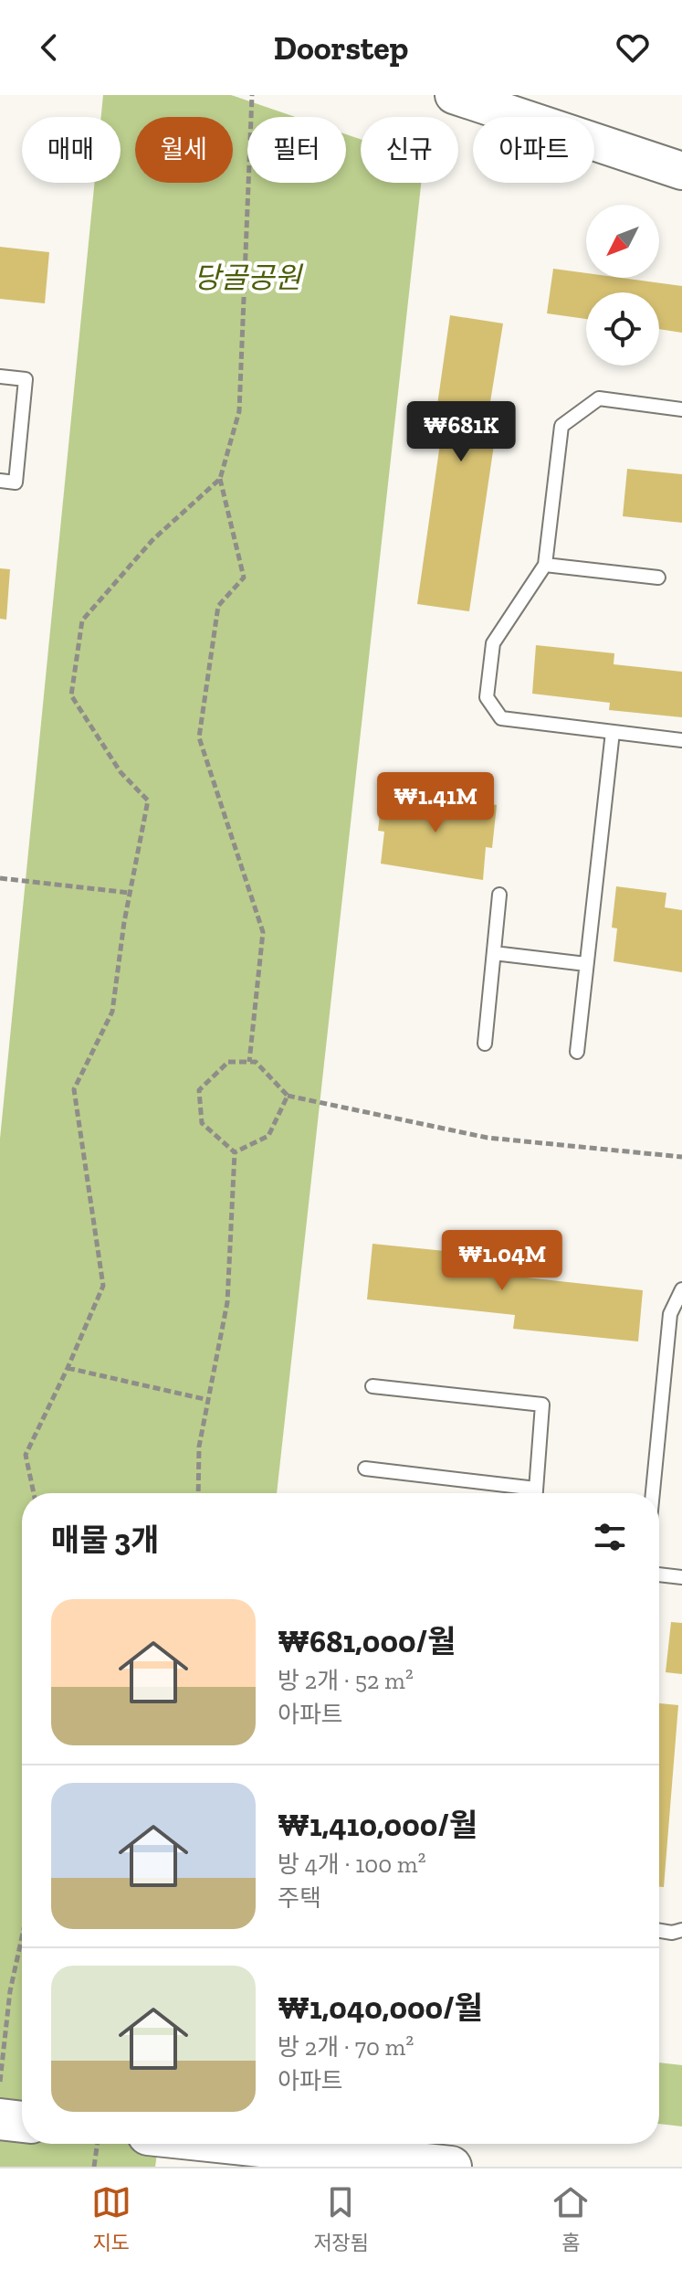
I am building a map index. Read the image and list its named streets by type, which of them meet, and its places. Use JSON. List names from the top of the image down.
{
  "parks": ["당골공원"],
  "north": "bottom left",
  "page": {
    "header": "Doorstep",
    "chip": [
      "매매",
      "월세",
      "필터",
      "신규",
      "아파트"
    ],
    "price": ["₩681K", "₩1.41M", "₩1.04M"],
    "heading": "매물 3개",
    "list": [
      {
        "name": "₩681,000/월",
        "note": "방 2개 · 52 m² · 아파트"
      },
      {
        "name": "₩1,410,000/월",
        "note": "방 4개 · 100 m² · 주택"
      },
      {
        "name": "₩1,040,000/월",
        "note": "방 2개 · 70 m² · 아파트"
      }
    ],
    "tabs": ["지도", "저장됨", "홈"]
  }
}
